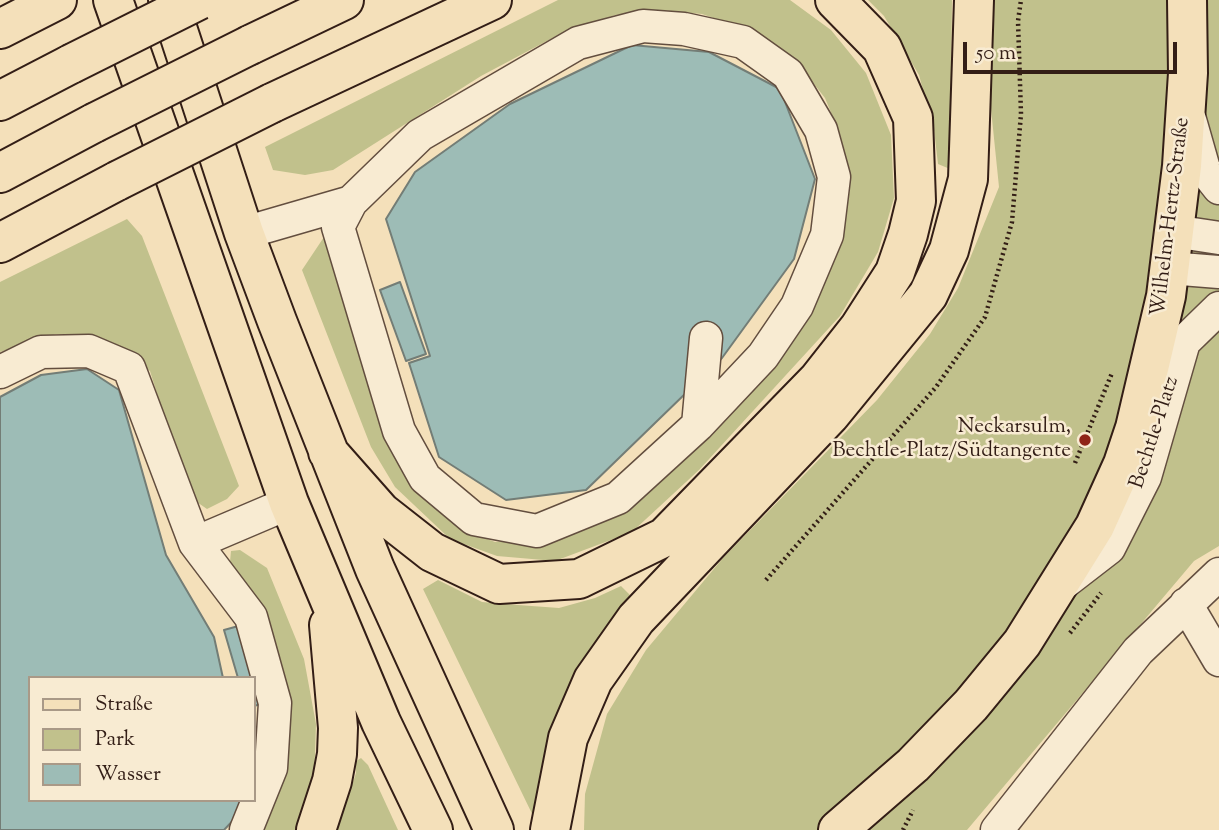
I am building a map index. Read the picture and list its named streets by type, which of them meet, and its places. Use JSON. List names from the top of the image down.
{
  "streets": {
    "main road": ["Wilhelm-Hertz-Straße"],
    "street": ["Bechtle-Platz"]
  },
  "crossings": [
    ["Wilhelm-Hertz-Straße", "Bechtle-Platz"]
  ],
  "places": ["Neckarsulm, Bechtle-Platz/Südtangente"],
  "legend": ["Straße", "Park", "Wasser"],
  "scale_bar": "50 m"
}
